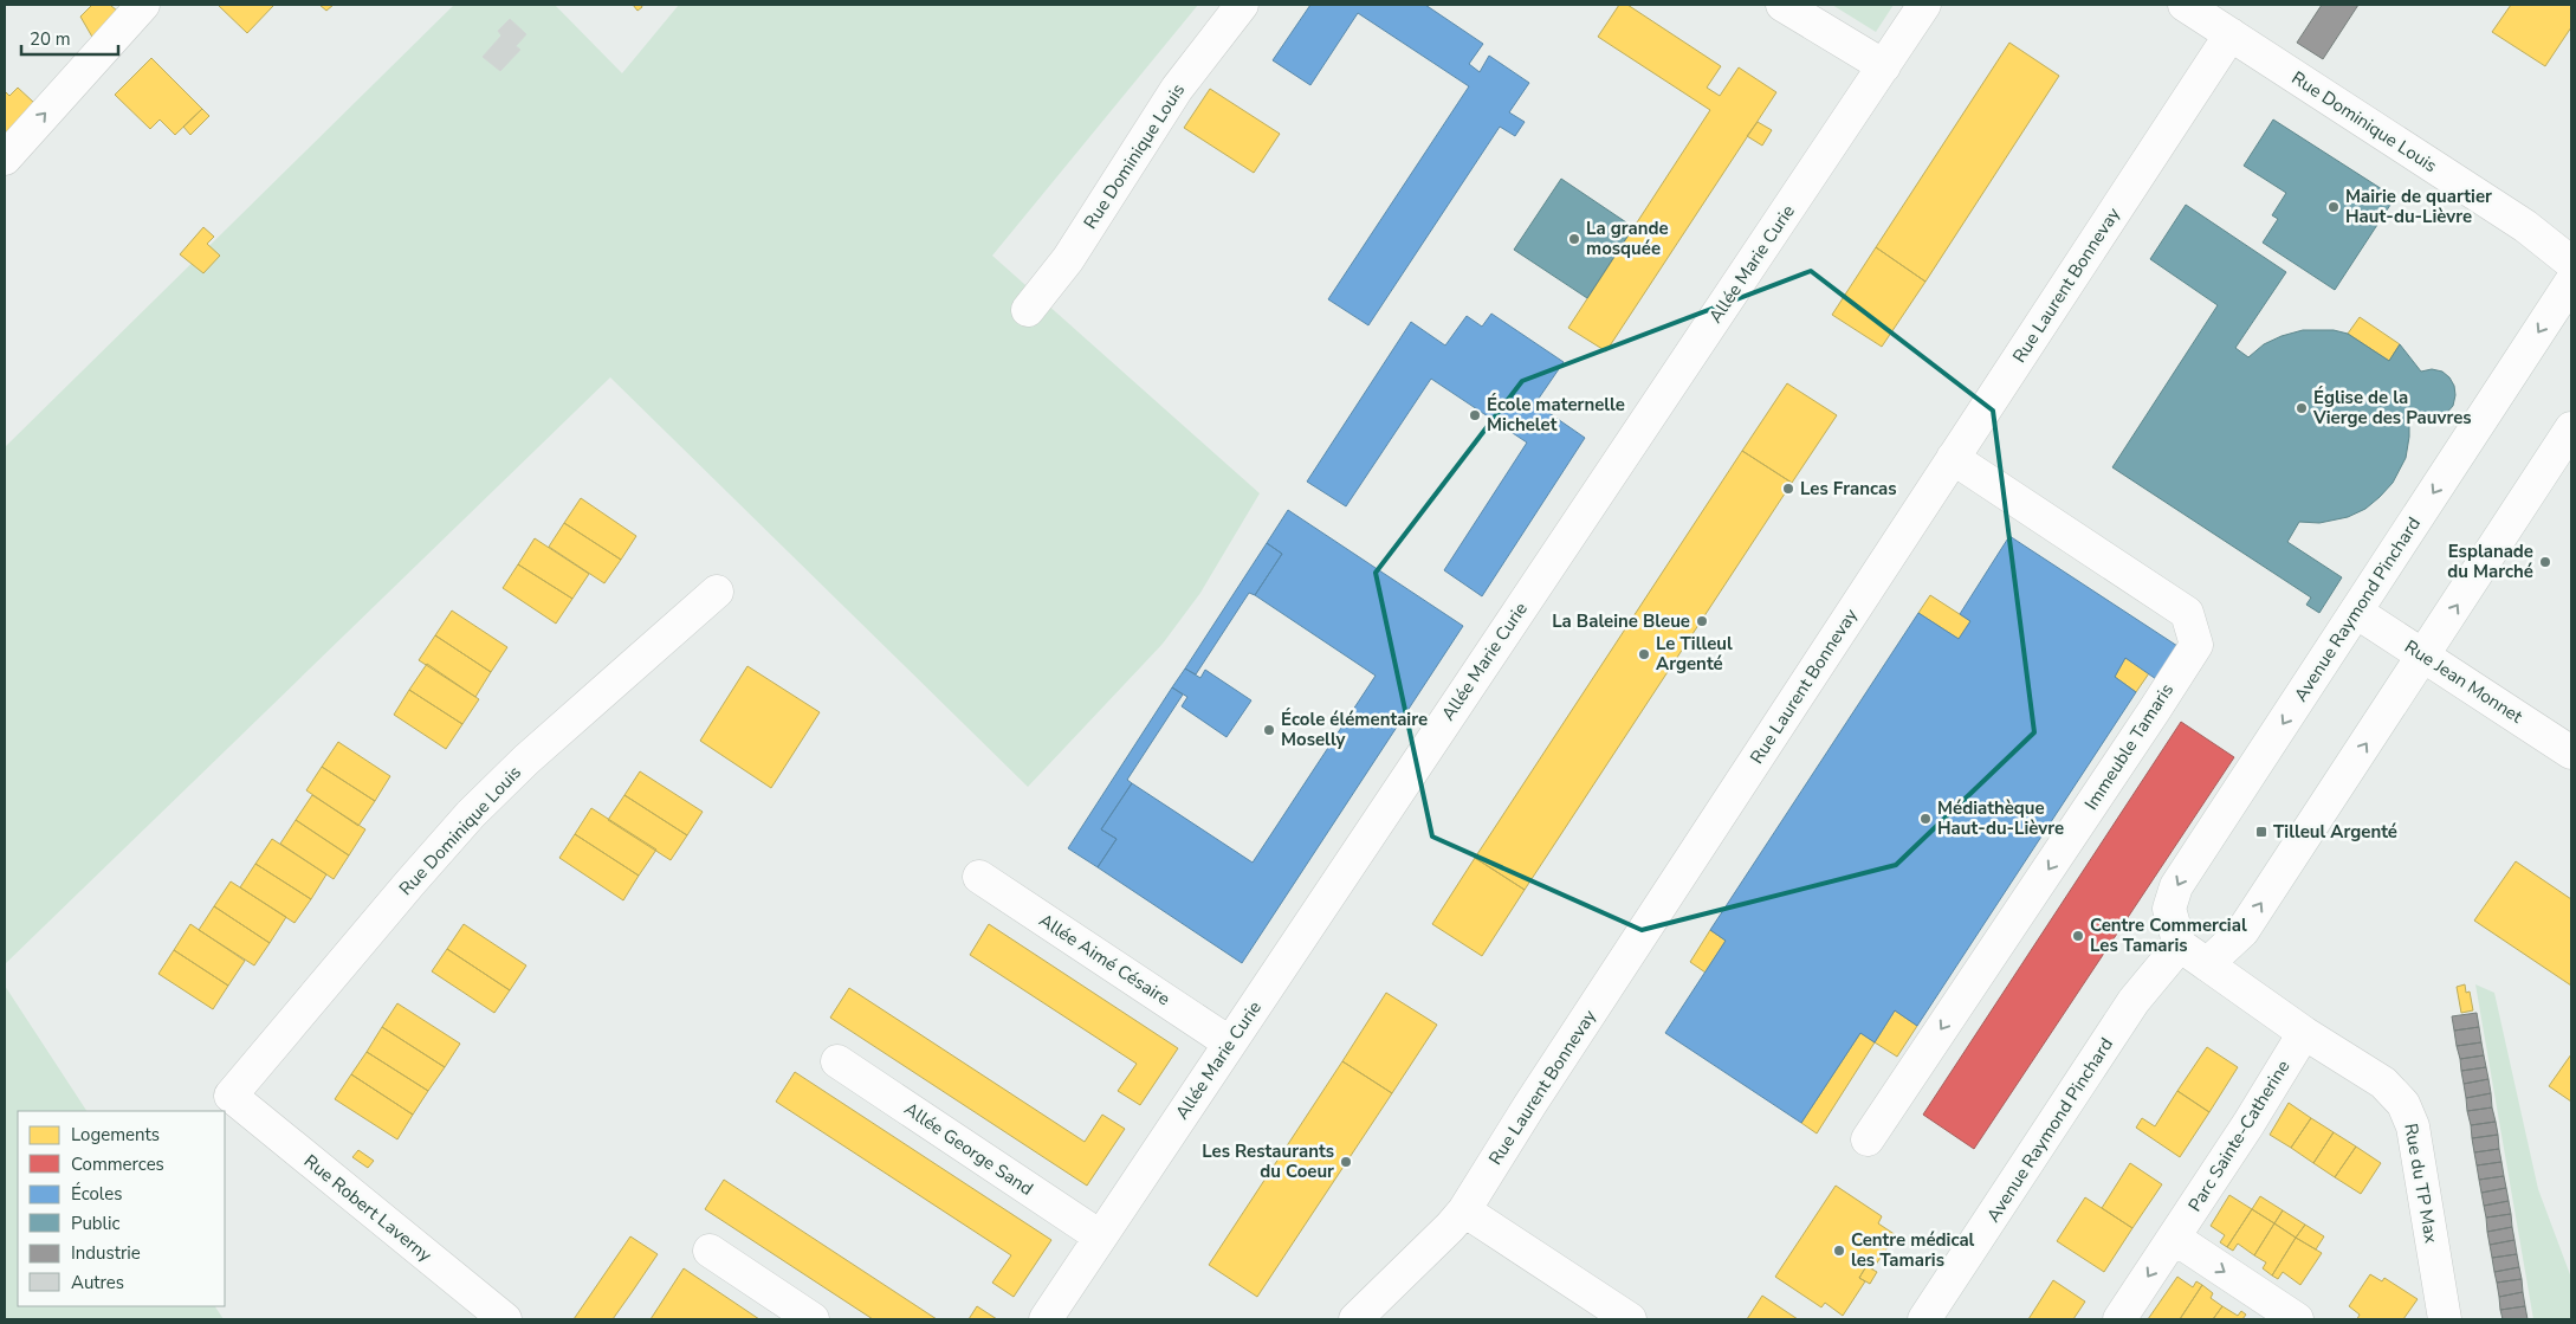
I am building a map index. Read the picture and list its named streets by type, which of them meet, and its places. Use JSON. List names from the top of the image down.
{
  "streets": {
    "street": [
      "Rue Dominique Louis",
      "Allée Marie Curie",
      "Rue Laurent Bonnevay",
      "Avenue Raymond Pinchard",
      "Rue Jean Monnet",
      "Immeuble Tamaris",
      "Allée Aimé Césaire",
      "Parc Sainte-Catherine",
      "Allée George Sand",
      "Rue du TP Max",
      "Rue Robert Laverny"
    ]
  },
  "crossings": [
    ["Rue Dominique Louis", "Rue Laurent Bonnevay"],
    ["Rue Dominique Louis", "Rue Robert Laverny"],
    ["Allée Marie Curie", "Allée Aimé Césaire"],
    ["Allée Marie Curie", "Allée George Sand"],
    ["Rue Laurent Bonnevay", "Immeuble Tamaris"],
    ["Avenue Raymond Pinchard", "Rue Jean Monnet"],
    ["Parc Sainte-Catherine", "Rue du TP Max"]
  ],
  "places": {
    "other": [
      "Mairie de quartier Haut-du-Lièvre",
      "La grande mosquée",
      "Église de la Vierge des Pauvres",
      "École maternelle Michelet",
      "Les Francas",
      "Esplanade du Marché",
      "La Baleine Bleue",
      "Le Tilleul Argenté",
      "École élémentaire Moselly",
      "Médiathèque Haut-du-Lièvre",
      "Centre Commercial Les Tamaris",
      "Les Restaurants du Coeur",
      "Centre médical les Tamaris"
    ],
    "transit": ["Tilleul Argenté"]
  },
  "legend": [
    "Logements",
    "Commerces",
    "Écoles",
    "Public",
    "Industrie",
    "Autres"
  ],
  "scale_bar": "20 m"
}
